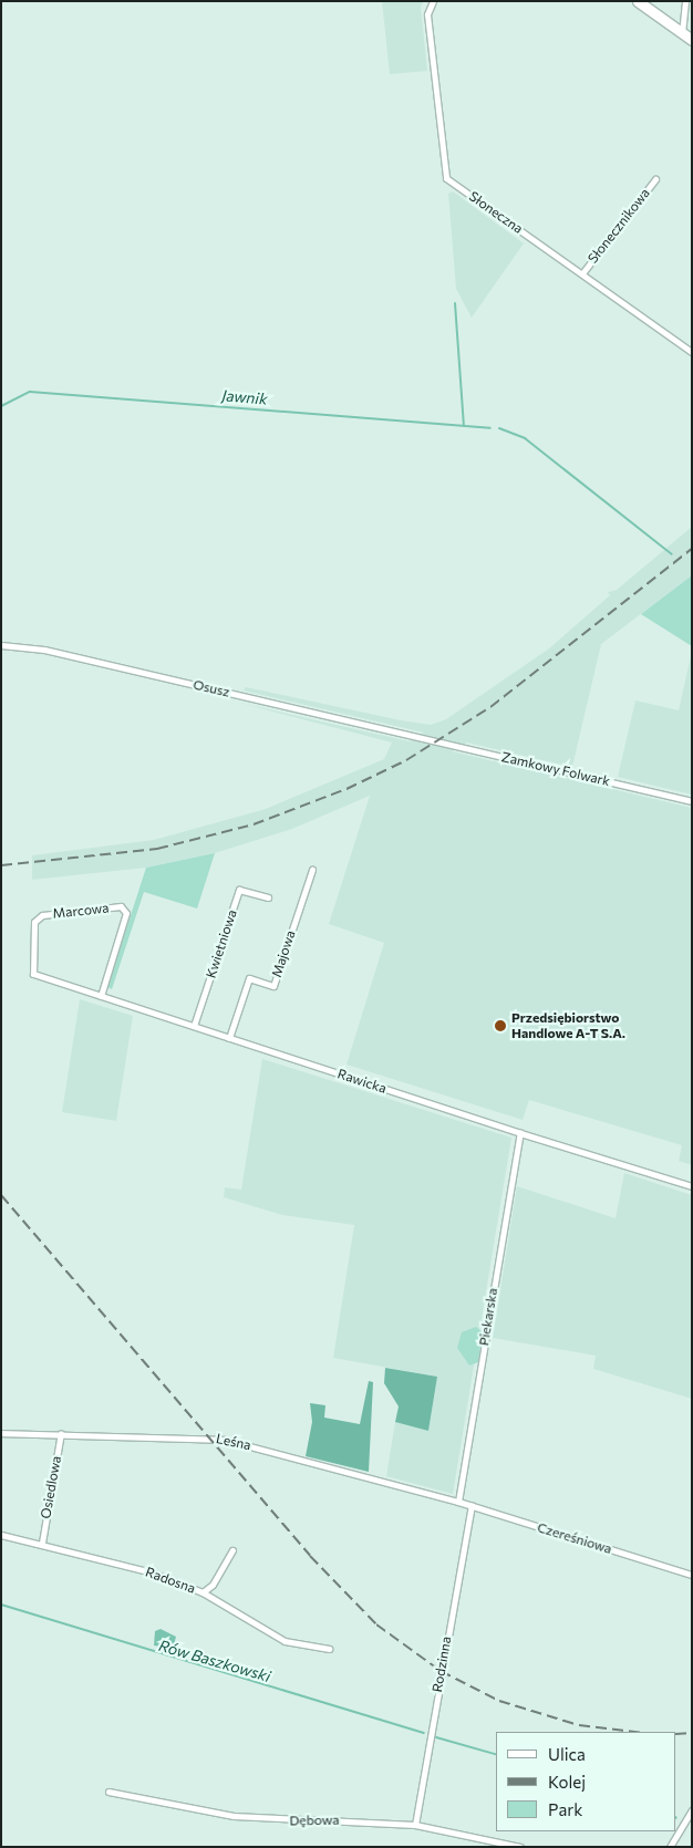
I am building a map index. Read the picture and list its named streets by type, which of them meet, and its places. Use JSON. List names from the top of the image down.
{
  "streets": {
    "street": [
      "Słoneczna",
      "Słonecznikowa",
      "Osusz",
      "Zamkowy Folwark",
      "Marcowa",
      "Kwietniowa",
      "Majowa",
      "Rawicka",
      "Piekarska",
      "Leśna",
      "Osiedlowa",
      "Czereśniowa",
      "Radosna",
      "Rodzinna",
      "Dębowa"
    ]
  },
  "crossings": [
    ["Słoneczna", "Słonecznikowa"],
    ["Osusz", "Zamkowy Folwark"],
    ["Marcowa", "Rawicka"],
    ["Kwietniowa", "Rawicka"],
    ["Majowa", "Rawicka"],
    ["Rawicka", "Piekarska"],
    ["Piekarska", "Leśna"],
    ["Piekarska", "Czereśniowa"],
    ["Leśna", "Osiedlowa"],
    ["Leśna", "Czereśniowa"],
    ["Osiedlowa", "Radosna"],
    ["Czereśniowa", "Rodzinna"],
    ["Rodzinna", "Dębowa"]
  ],
  "water": ["Jawnik", "Rów Baszkowski"],
  "places": ["Przedsiębiorstwo Handlowe A-T S.A."],
  "legend": ["Ulica", "Kolej", "Park"]
}
